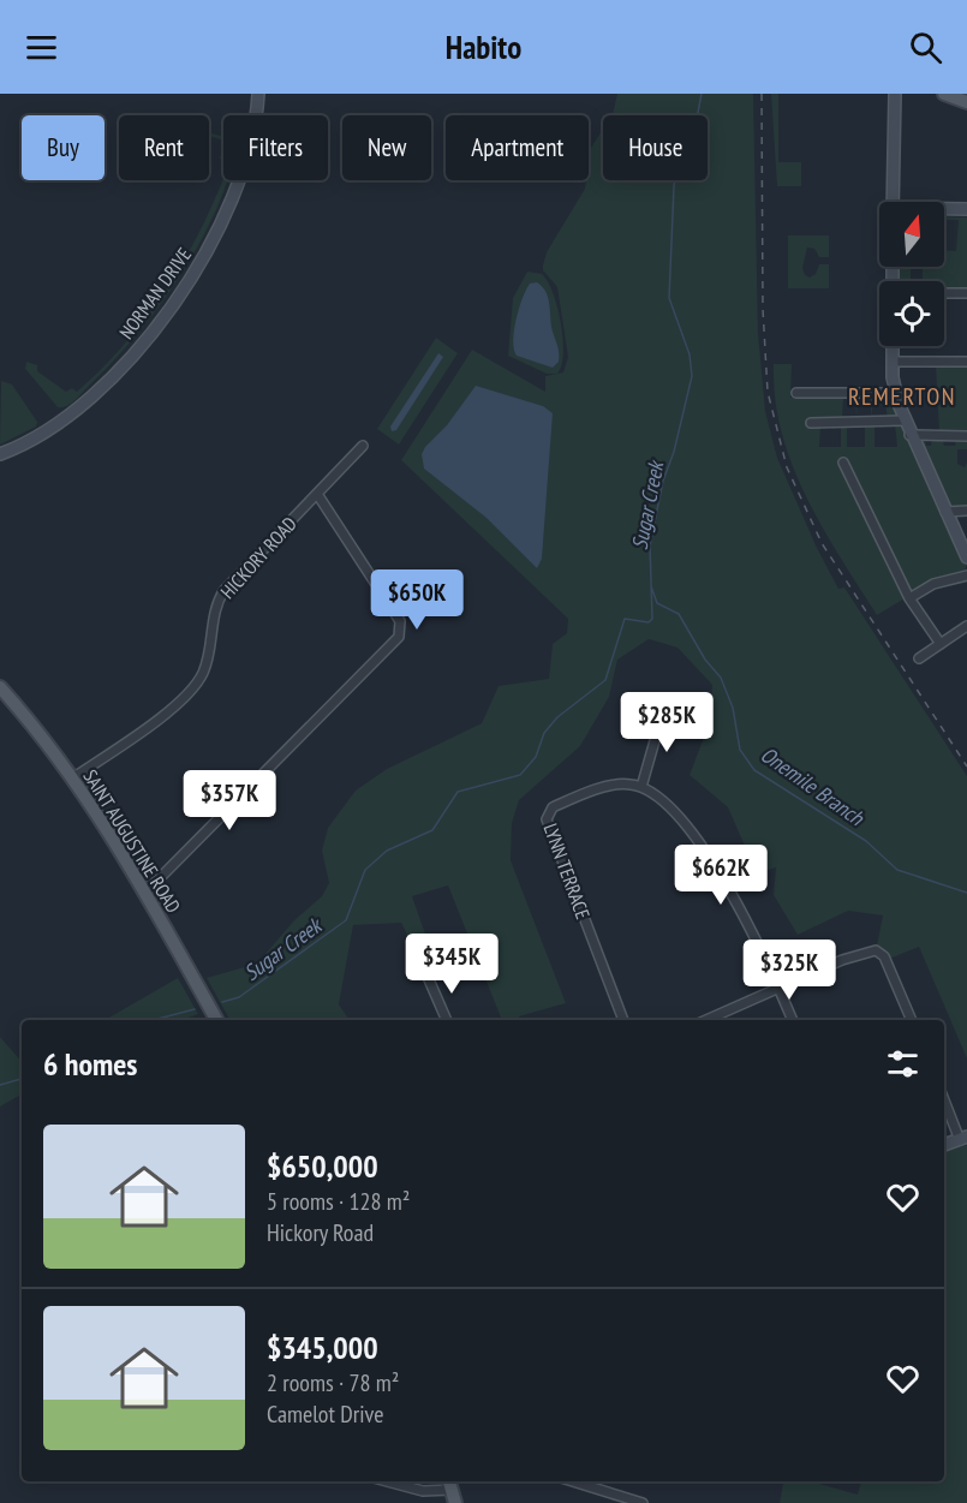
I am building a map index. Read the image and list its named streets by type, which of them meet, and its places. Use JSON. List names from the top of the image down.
{
  "streets": {
    "main road": ["SAINT AUGUSTINE ROAD"],
    "street": ["NORMAN DRIVE", "HICKORY ROAD", "LYNN TERRACE"]
  },
  "crossings": [
    ["HICKORY ROAD", "SAINT AUGUSTINE ROAD"]
  ],
  "districts": ["REMERTON"],
  "water": ["Sugar Creek", "Onemile Branch"],
  "north": "top",
  "page": {
    "header": "Habito",
    "chip": [
      "Buy",
      "Rent",
      "Filters",
      "New",
      "Apartment",
      "House"
    ],
    "price": [
      "$650K",
      "$285K",
      "$357K",
      "$662K",
      "$345K",
      "$325K"
    ],
    "heading": "6 homes",
    "list": [
      {
        "name": "$650,000",
        "note": "5 rooms · 128 m² · Hickory Road"
      },
      {
        "name": "$345,000",
        "note": "2 rooms · 78 m² · Camelot Drive"
      }
    ]
  }
}
